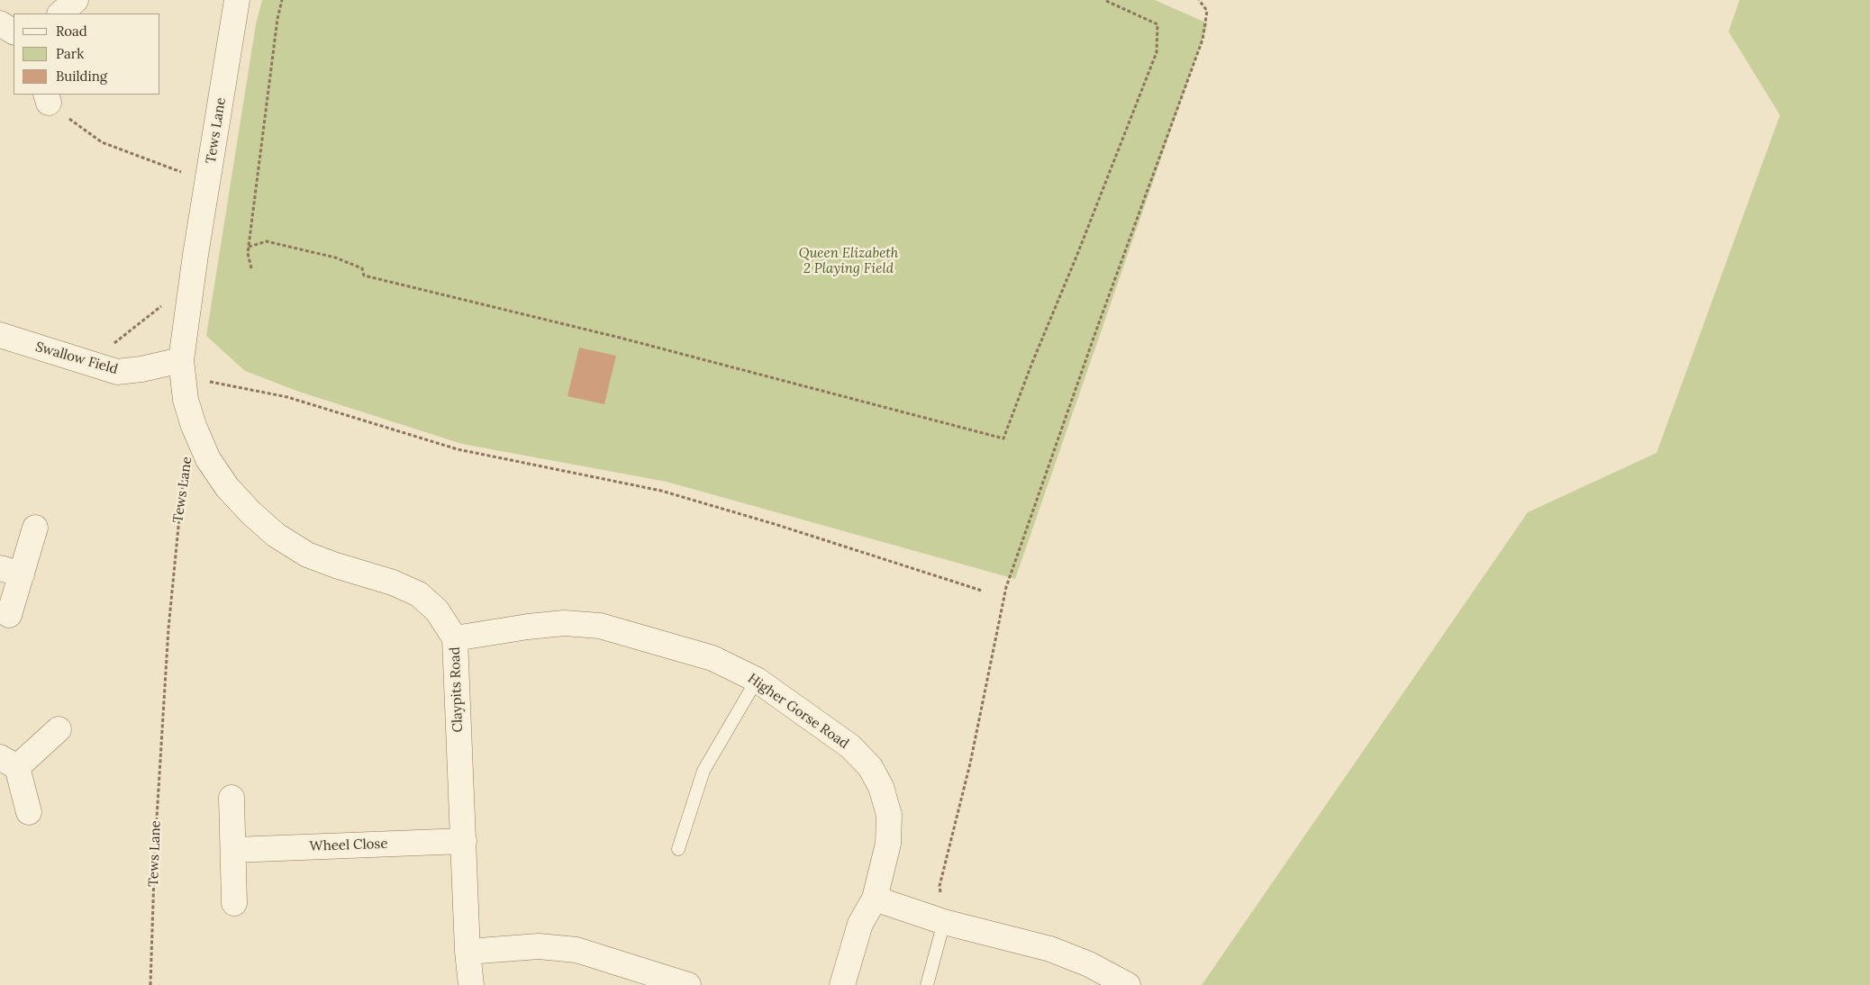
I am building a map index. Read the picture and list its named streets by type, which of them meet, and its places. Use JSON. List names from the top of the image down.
{
  "streets": {
    "street": [
      "Tews Lane",
      "Swallow Field",
      "Claypits Road",
      "Higher Gorse Road",
      "Wheel Close"
    ]
  },
  "crossings": [
    ["Tews Lane", "Swallow Field"],
    ["Tews Lane", "Claypits Road"],
    ["Claypits Road", "Higher Gorse Road"],
    ["Claypits Road", "Wheel Close"]
  ],
  "parks": ["Queen Elizabeth 2 Playing Field"],
  "legend": ["Road", "Park", "Building"]
}
